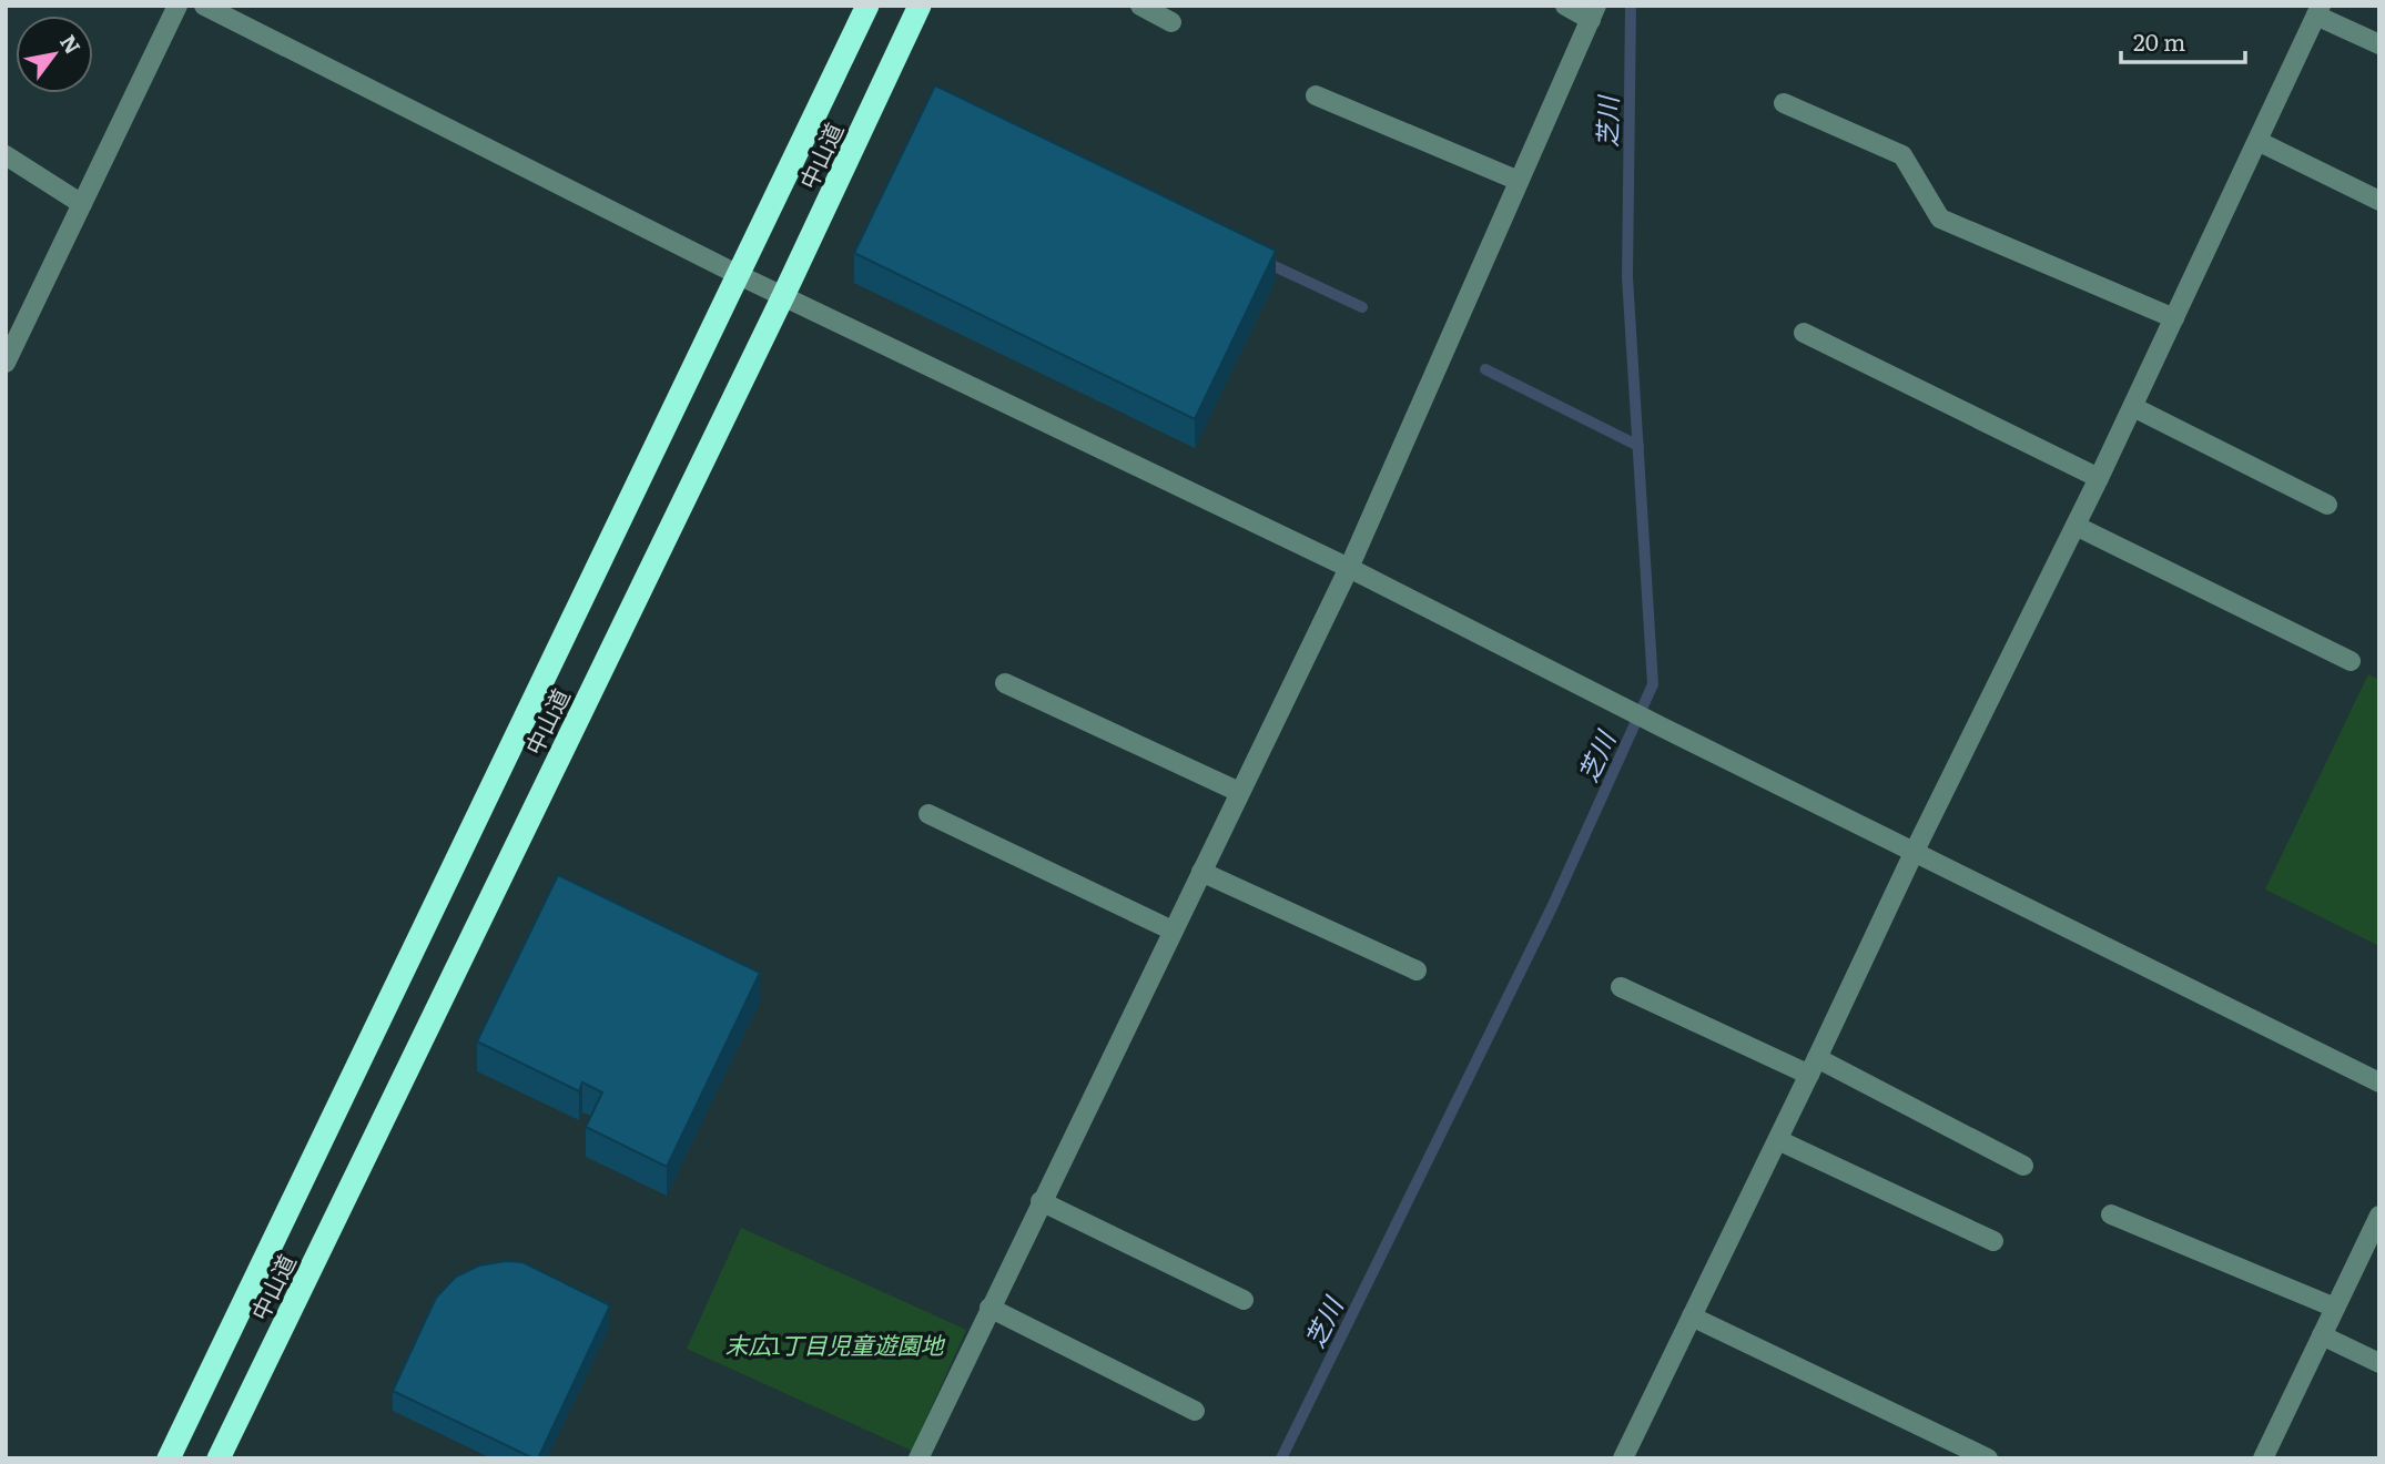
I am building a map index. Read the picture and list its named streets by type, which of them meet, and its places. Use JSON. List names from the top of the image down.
{
  "streets": {
    "highway": ["中山道"]
  },
  "water": ["芝川"],
  "parks": ["末広1丁目児童遊園地"],
  "scale_bar": "20 m",
  "north": "top right"
}
